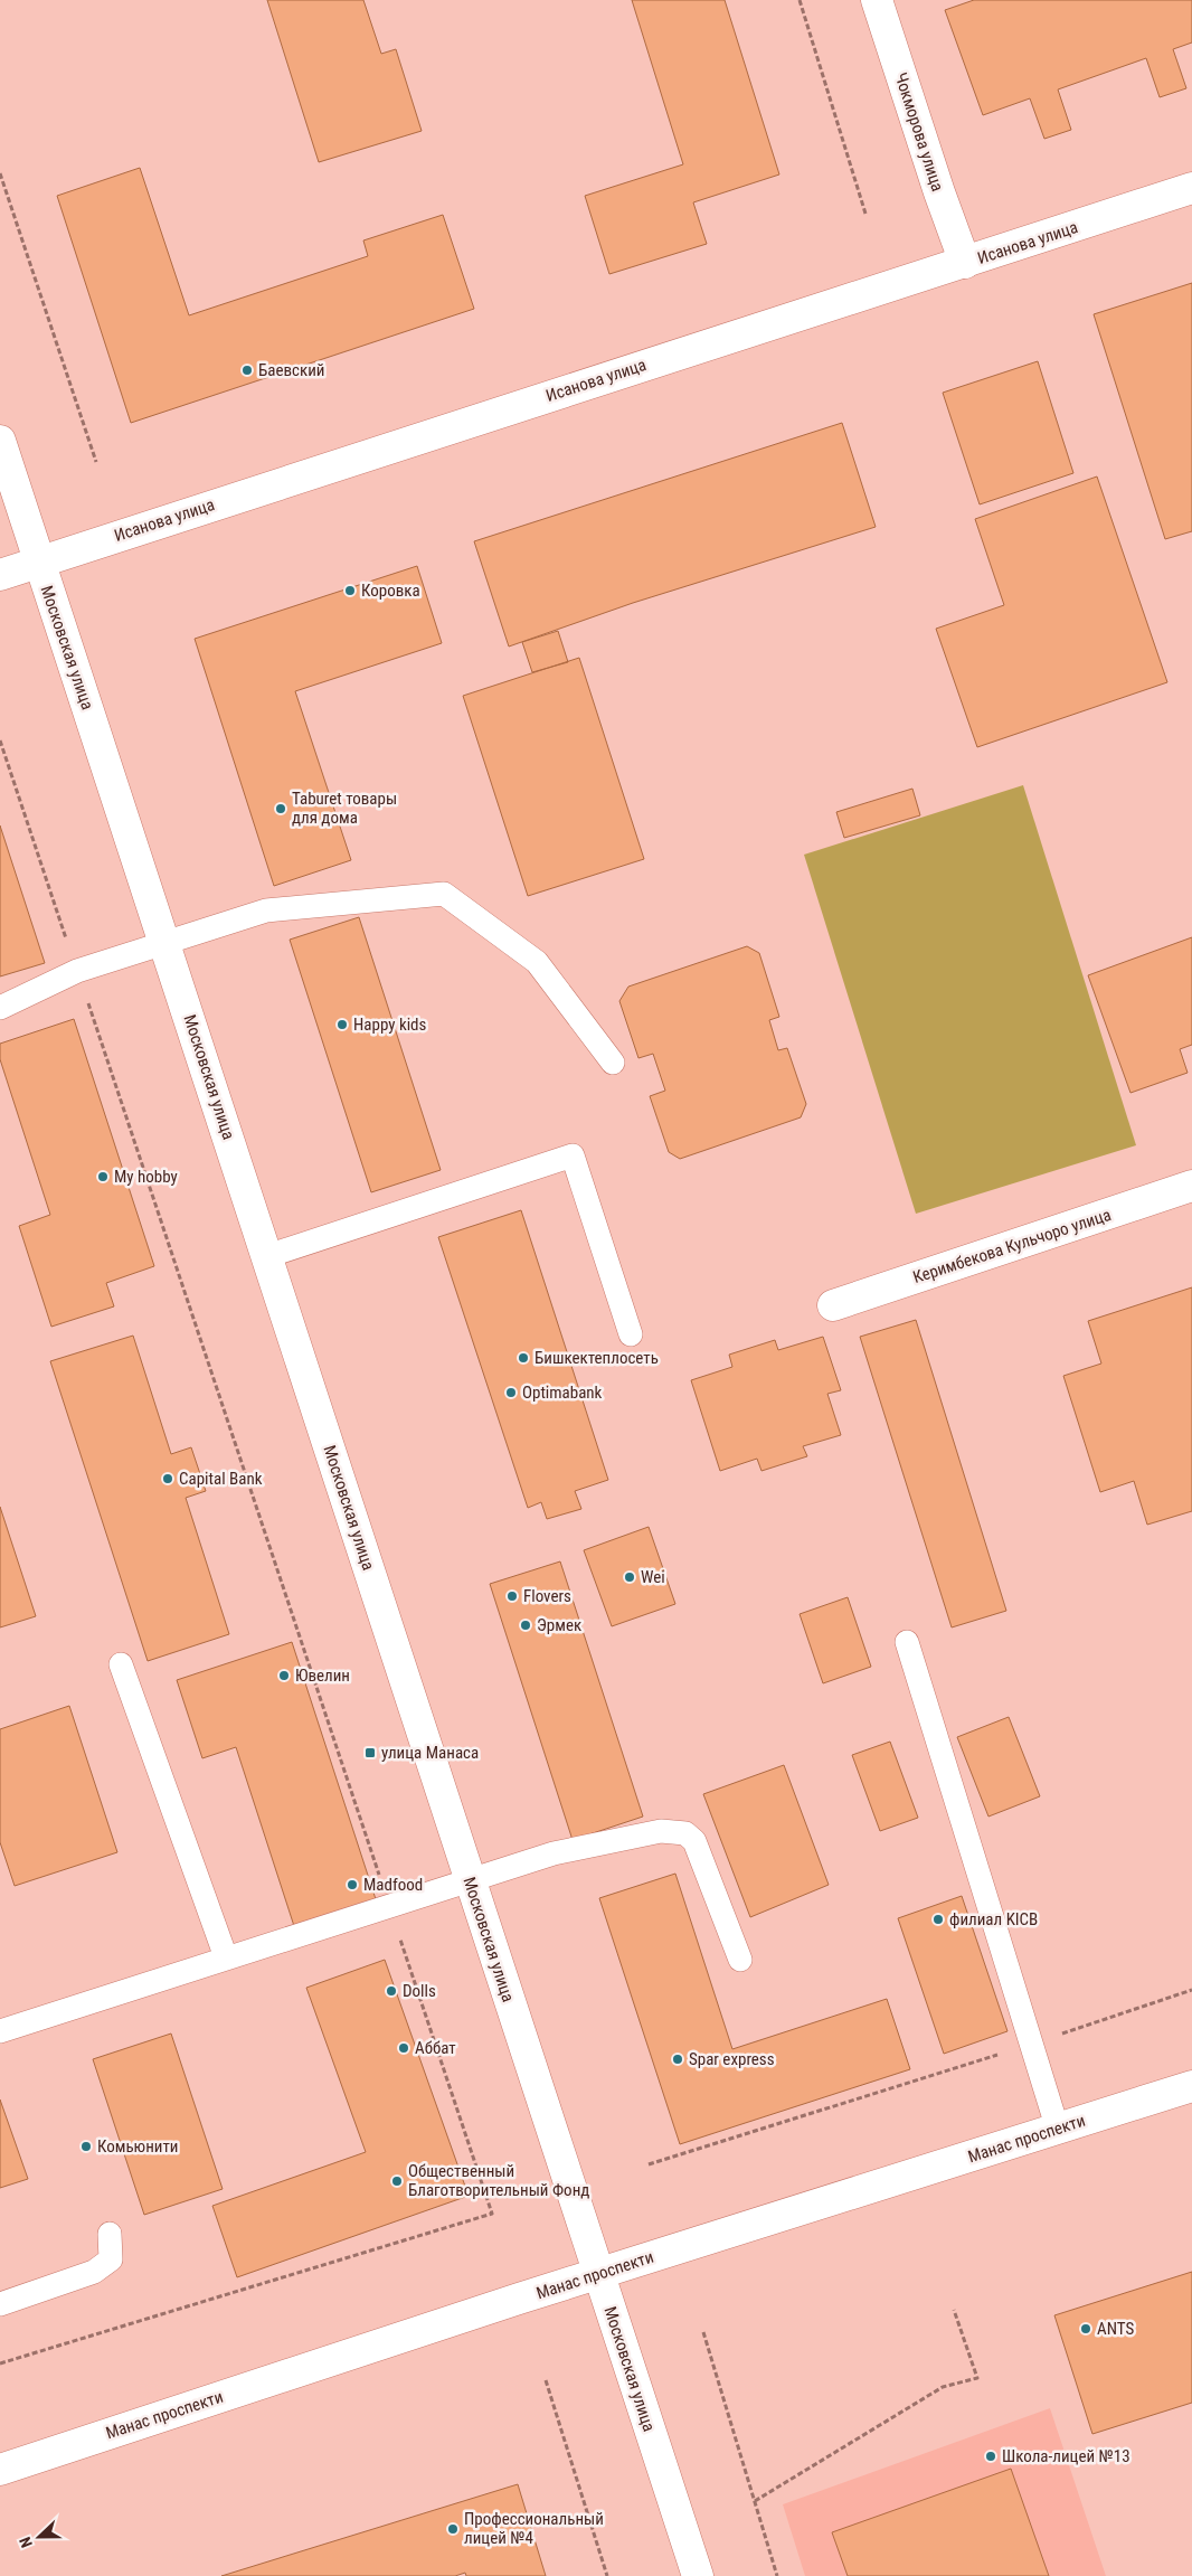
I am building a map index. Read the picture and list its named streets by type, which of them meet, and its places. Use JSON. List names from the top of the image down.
{
  "streets": {
    "main road": [
      "Чокморова улица",
      "Исанова улица",
      "Московская улица",
      "Керимбекова Кульчоро улица",
      "Манас проспекти"
    ]
  },
  "crossings": [
    ["Чокморова улица", "Исанова улица"],
    ["Исанова улица", "Московская улица"],
    ["Московская улица", "Манас проспекти"]
  ],
  "places": {
    "other": [
      "Баевский",
      "Коровка",
      "Taburet товары для дома",
      "Happy kids",
      "My hobby",
      "Бишкектеплосеть",
      "Optimabank",
      "Capital Bank",
      "Wei",
      "Flovers",
      "Эрмек",
      "Ювелин",
      "Madfood",
      "филиал KICB",
      "Dolls",
      "Аббат",
      "Spar express",
      "Комьюнити",
      "Общественный Благотворительный Фонд",
      "ANTS",
      "Школа-лицей №13",
      "Профессиональный лицей №4"
    ],
    "transit": ["улица Манаса"]
  },
  "north": "left"
}
